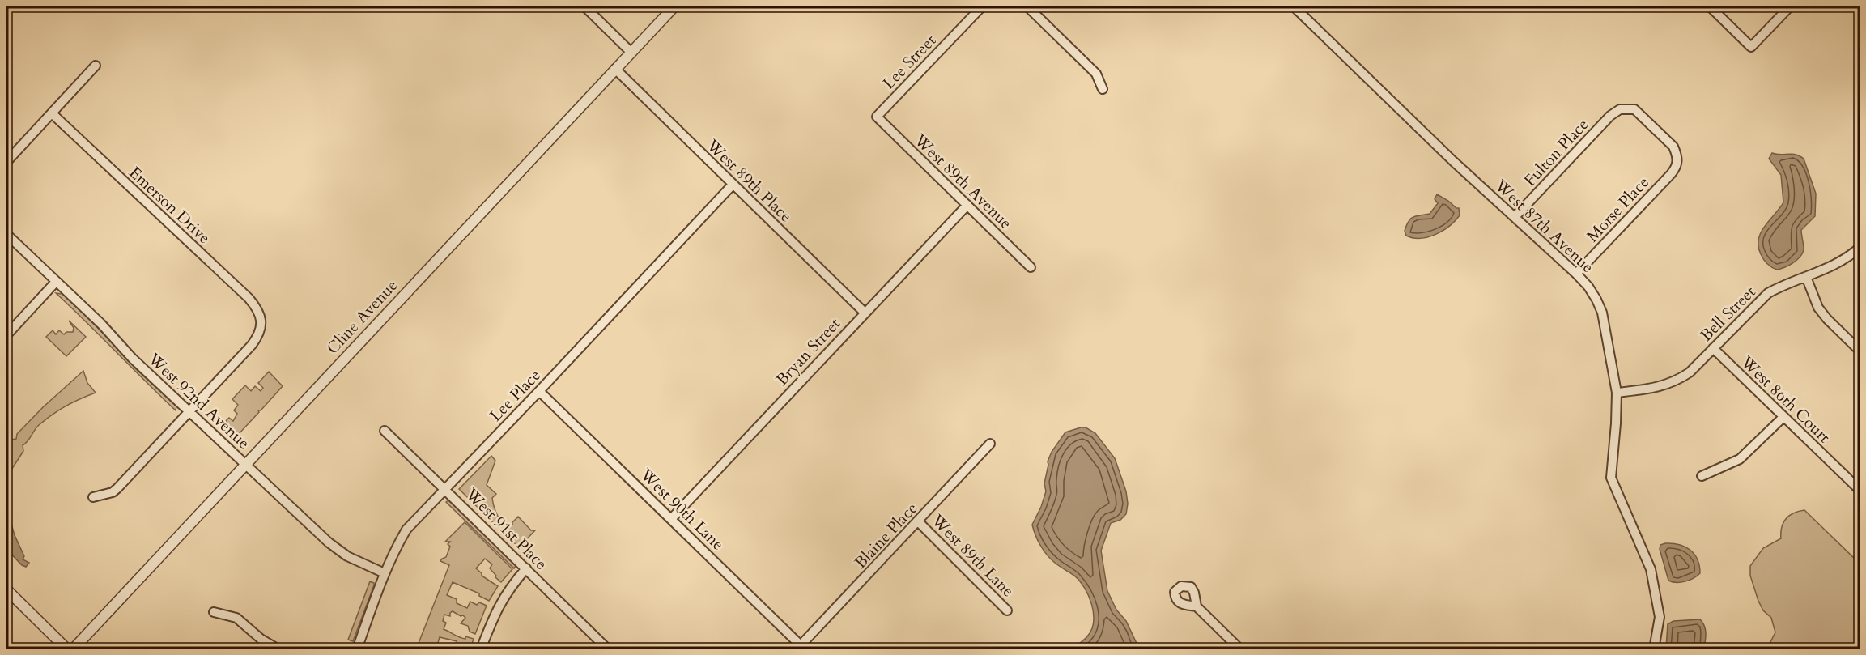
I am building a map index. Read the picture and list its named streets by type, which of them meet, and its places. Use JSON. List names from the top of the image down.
{
  "streets": {
    "street": [
      "Lee Street",
      "Fulton Place",
      "West 89th Place",
      "West 89th Avenue",
      "Emerson Drive",
      "Morse Place",
      "West 87th Avenue",
      "Bell Street",
      "Cline Avenue",
      "Bryan Street",
      "Lee Place",
      "West 86th Court",
      "West 92nd Avenue",
      "West 90th Lane",
      "West 91st Place",
      "Blaine Place",
      "West 89th Lane"
    ]
  },
  "crossings": [
    ["Lee Street", "West 89th Avenue"],
    ["Fulton Place", "Morse Place"],
    ["Fulton Place", "West 87th Avenue"],
    ["West 89th Place", "Cline Avenue"],
    ["West 89th Place", "Bryan Street"],
    ["West 89th Place", "Lee Place"],
    ["West 89th Avenue", "Bryan Street"],
    ["Emerson Drive", "West 92nd Avenue"],
    ["Morse Place", "West 87th Avenue"],
    ["West 87th Avenue", "Bell Street"],
    ["Bell Street", "West 86th Court"],
    ["Cline Avenue", "West 92nd Avenue"],
    ["Bryan Street", "West 90th Lane"],
    ["Lee Place", "West 92nd Avenue"],
    ["Lee Place", "West 90th Lane"],
    ["Lee Place", "West 91st Place"],
    ["West 90th Lane", "Blaine Place"],
    ["Blaine Place", "West 89th Lane"]
  ]
}
